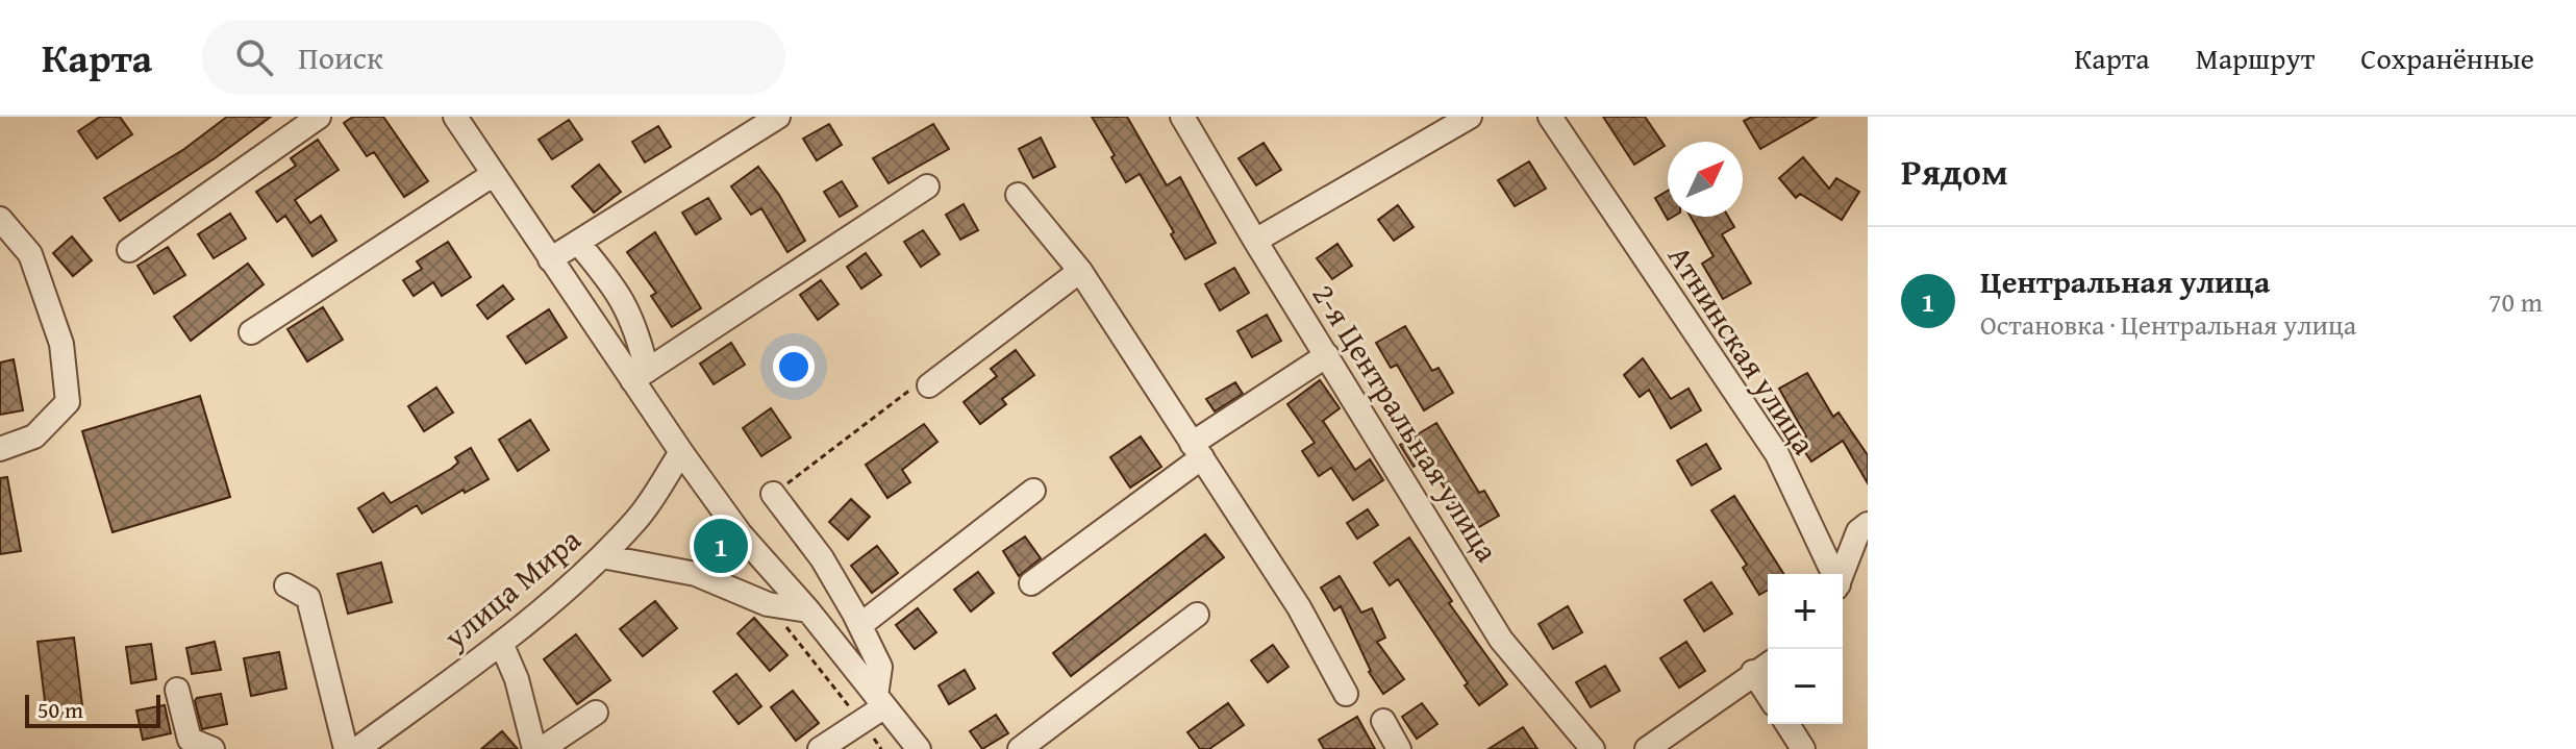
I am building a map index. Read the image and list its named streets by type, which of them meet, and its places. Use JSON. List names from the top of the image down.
{
  "streets": {
    "street": ["Атнинская улица", "2-я Центральная улица", "улица Мира"]
  },
  "scale_bar": "50 m",
  "north": "top right",
  "page": {
    "header": "Карта",
    "search": "Поиск",
    "nav": ["Карта", "Маршрут", "Сохранённые"],
    "heading": "Рядом",
    "list": [
      {
        "mark": "1",
        "name": "Центральная улица",
        "note": "Остановка · Центральная улица",
        "value": "70 m"
      }
    ],
    "pins": "1",
    "map_buttons": ["+", "−"],
    "scale": "50 m"
  }
}
